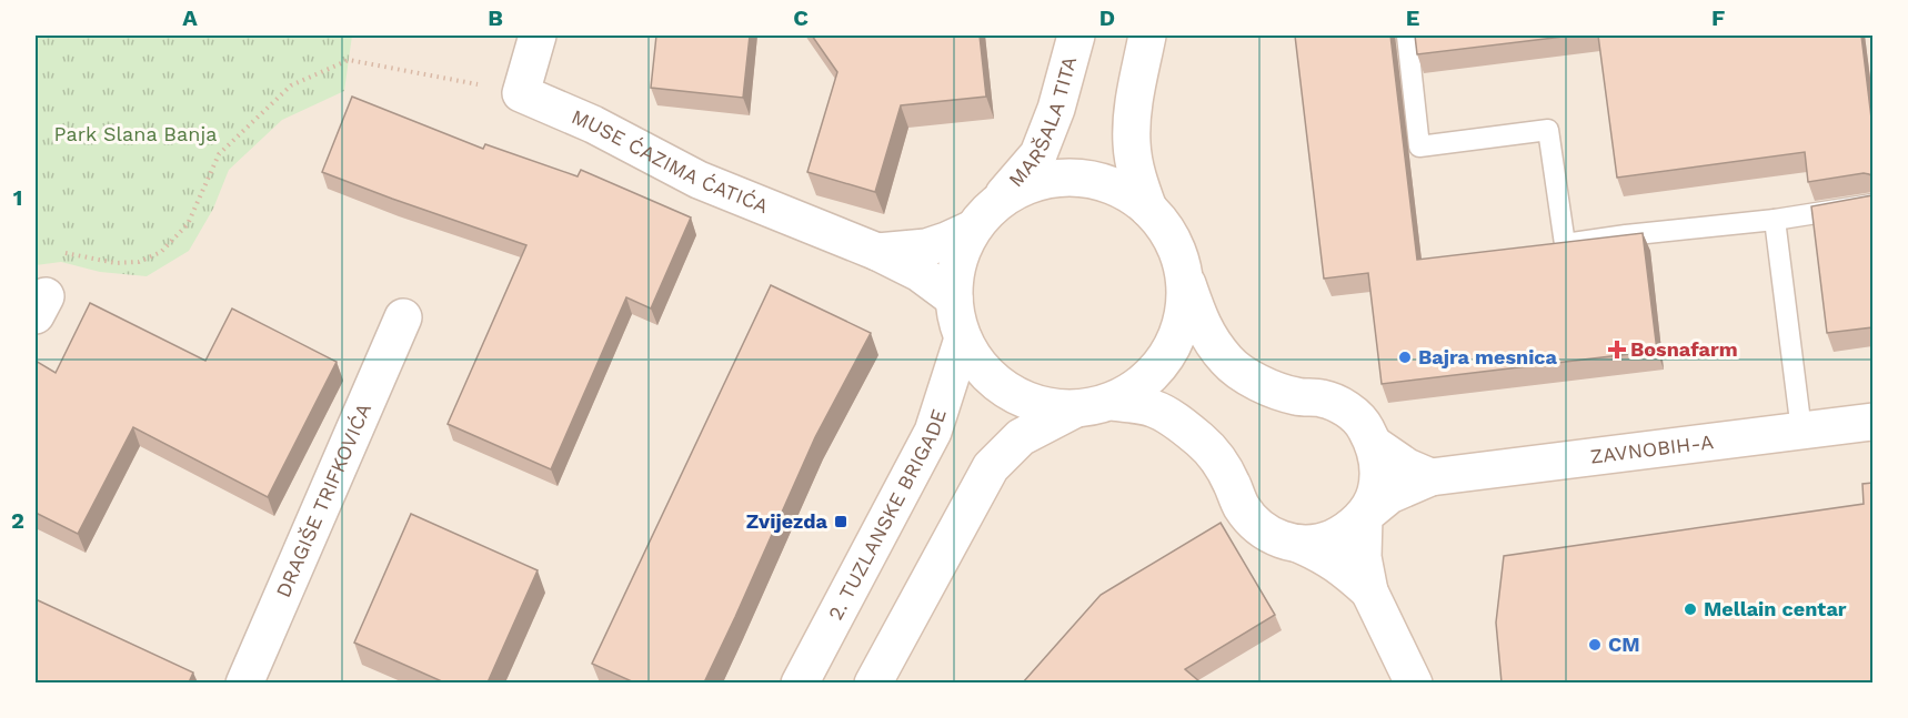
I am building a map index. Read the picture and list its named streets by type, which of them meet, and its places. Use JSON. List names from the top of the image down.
{
  "streets": {
    "street": [
      "MARŠALA TITA",
      "MUSE ĆAZIMA ĆATIĆA",
      "ZAVNOBIH-A",
      "DRAGIŠE TRIFKOVIĆA",
      "2. TUZLANSKE BRIGADE"
    ]
  },
  "crossings": [
    ["MARŠALA TITA", "MUSE ĆAZIMA ĆATIĆA"],
    ["MARŠALA TITA", "2. TUZLANSKE BRIGADE"],
    ["MUSE ĆAZIMA ĆATIĆA", "2. TUZLANSKE BRIGADE"]
  ],
  "parks": ["Park Slana Banja"],
  "places": {
    "health": ["Bosnafarm"],
    "other": ["Bajra mesnica", "Mellain centar", "CM"],
    "transit": ["Zvijezda"]
  },
  "grid": {
    "columns": [
      "A",
      "B",
      "C",
      "D",
      "E",
      "F"
    ],
    "rows": ["1", "2"]
  }
}
